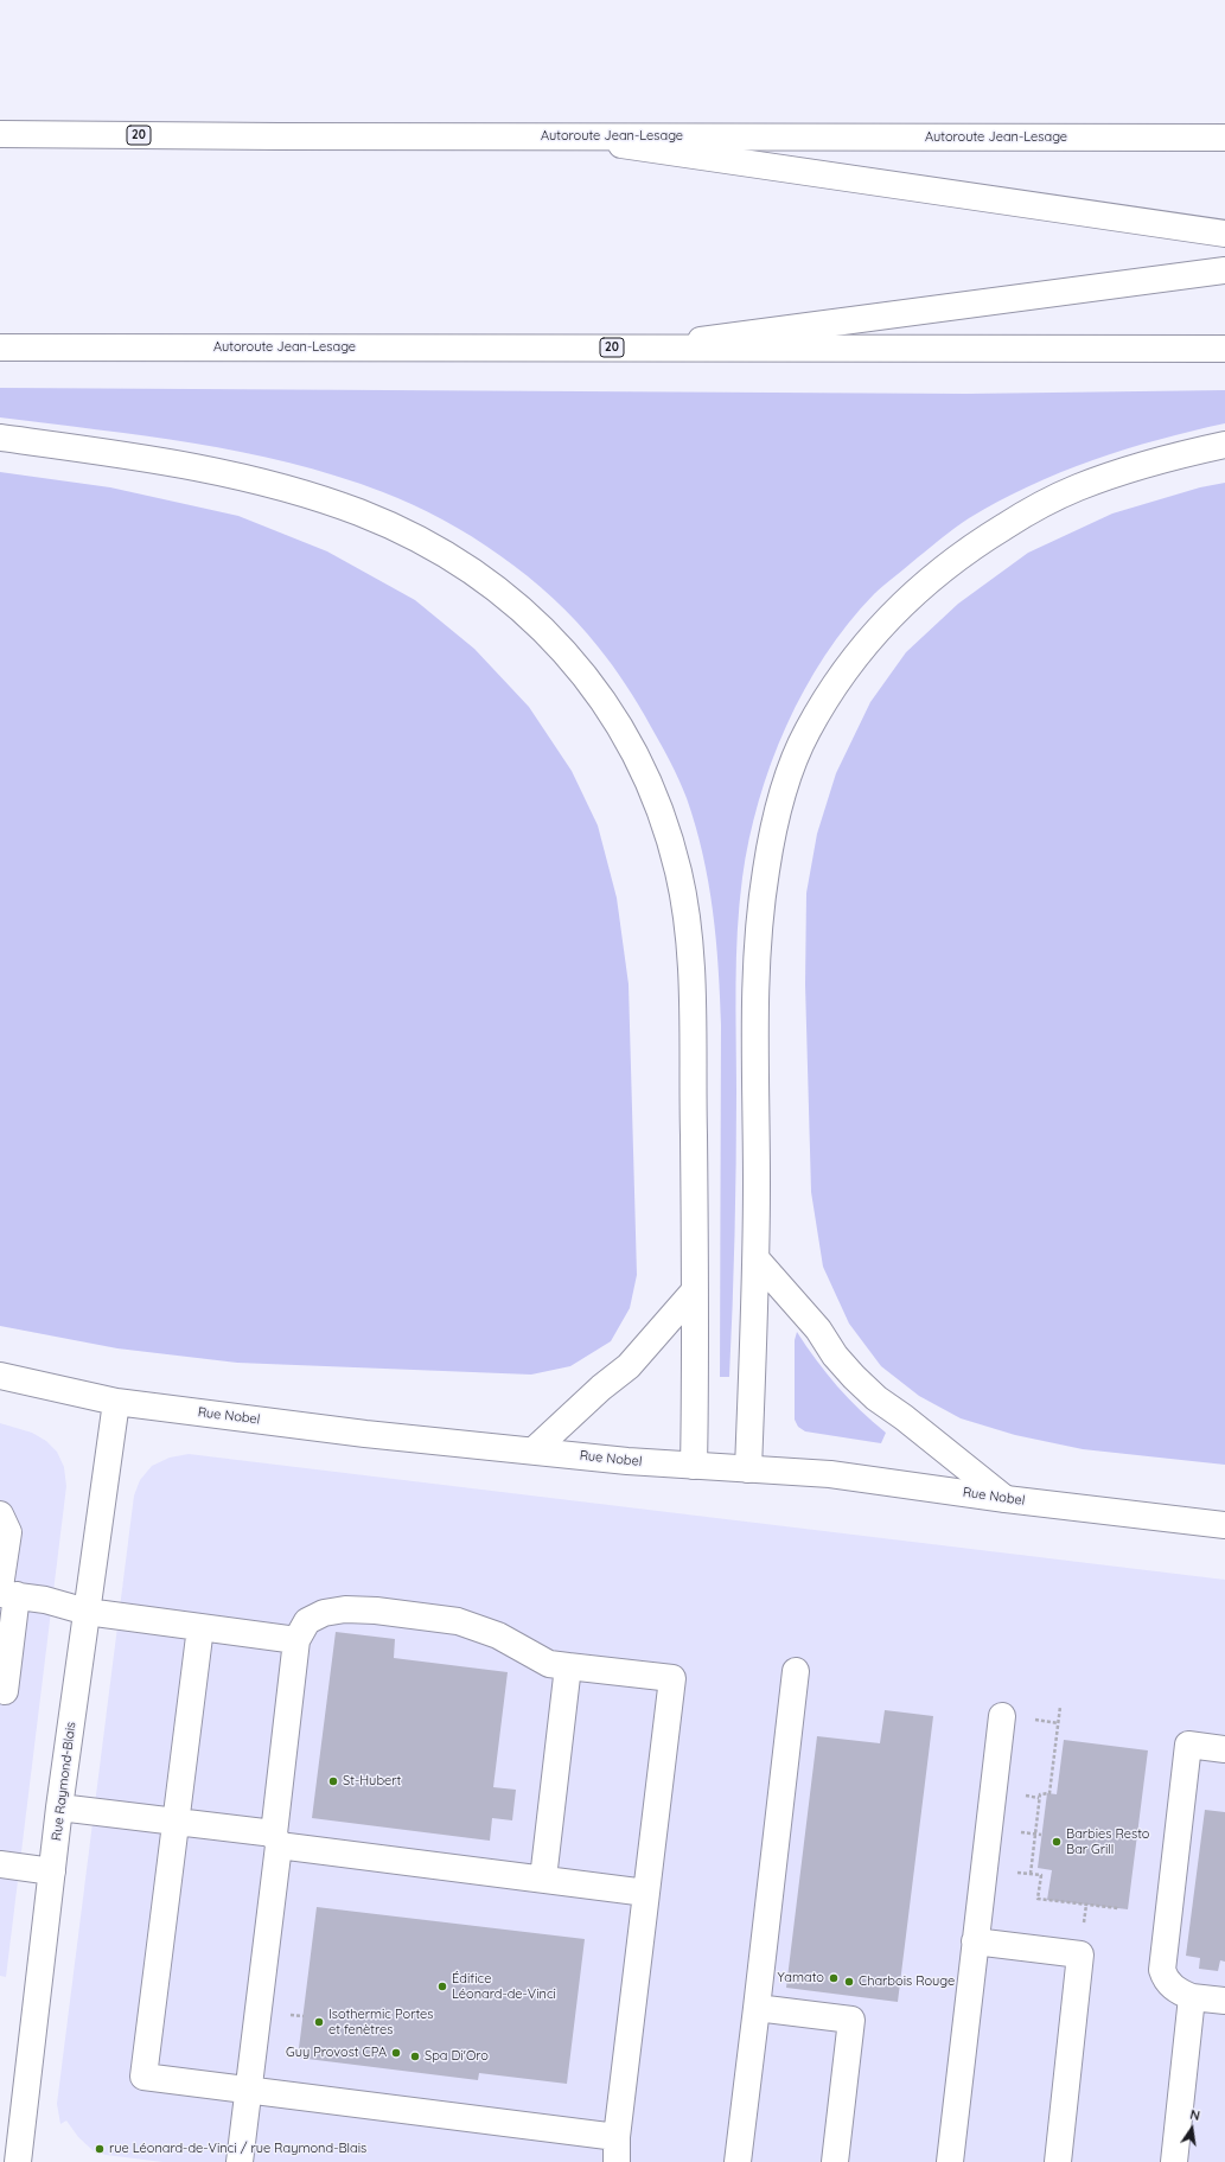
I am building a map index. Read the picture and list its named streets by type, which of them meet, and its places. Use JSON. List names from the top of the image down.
{
  "streets": {
    "main road": [
      "20",
      "Autoroute Jean-Lesage",
      "Rue Nobel",
      "Rue Raymond-Blais"
    ]
  },
  "crossings": [
    ["Rue Nobel", "Rue Raymond-Blais"]
  ],
  "places": [
    "St-Hubert",
    "Barbies Resto Bar Grill",
    "Yamato",
    "Charbois Rouge",
    "Édifice Léonard-de-Vinci",
    "Isothermic Portes et fenètres",
    "Guy Provost CPA",
    "Spa Di'Oro",
    "rue Léonard-de-Vinci / rue Raymond-Blais"
  ],
  "north": "top"
}
